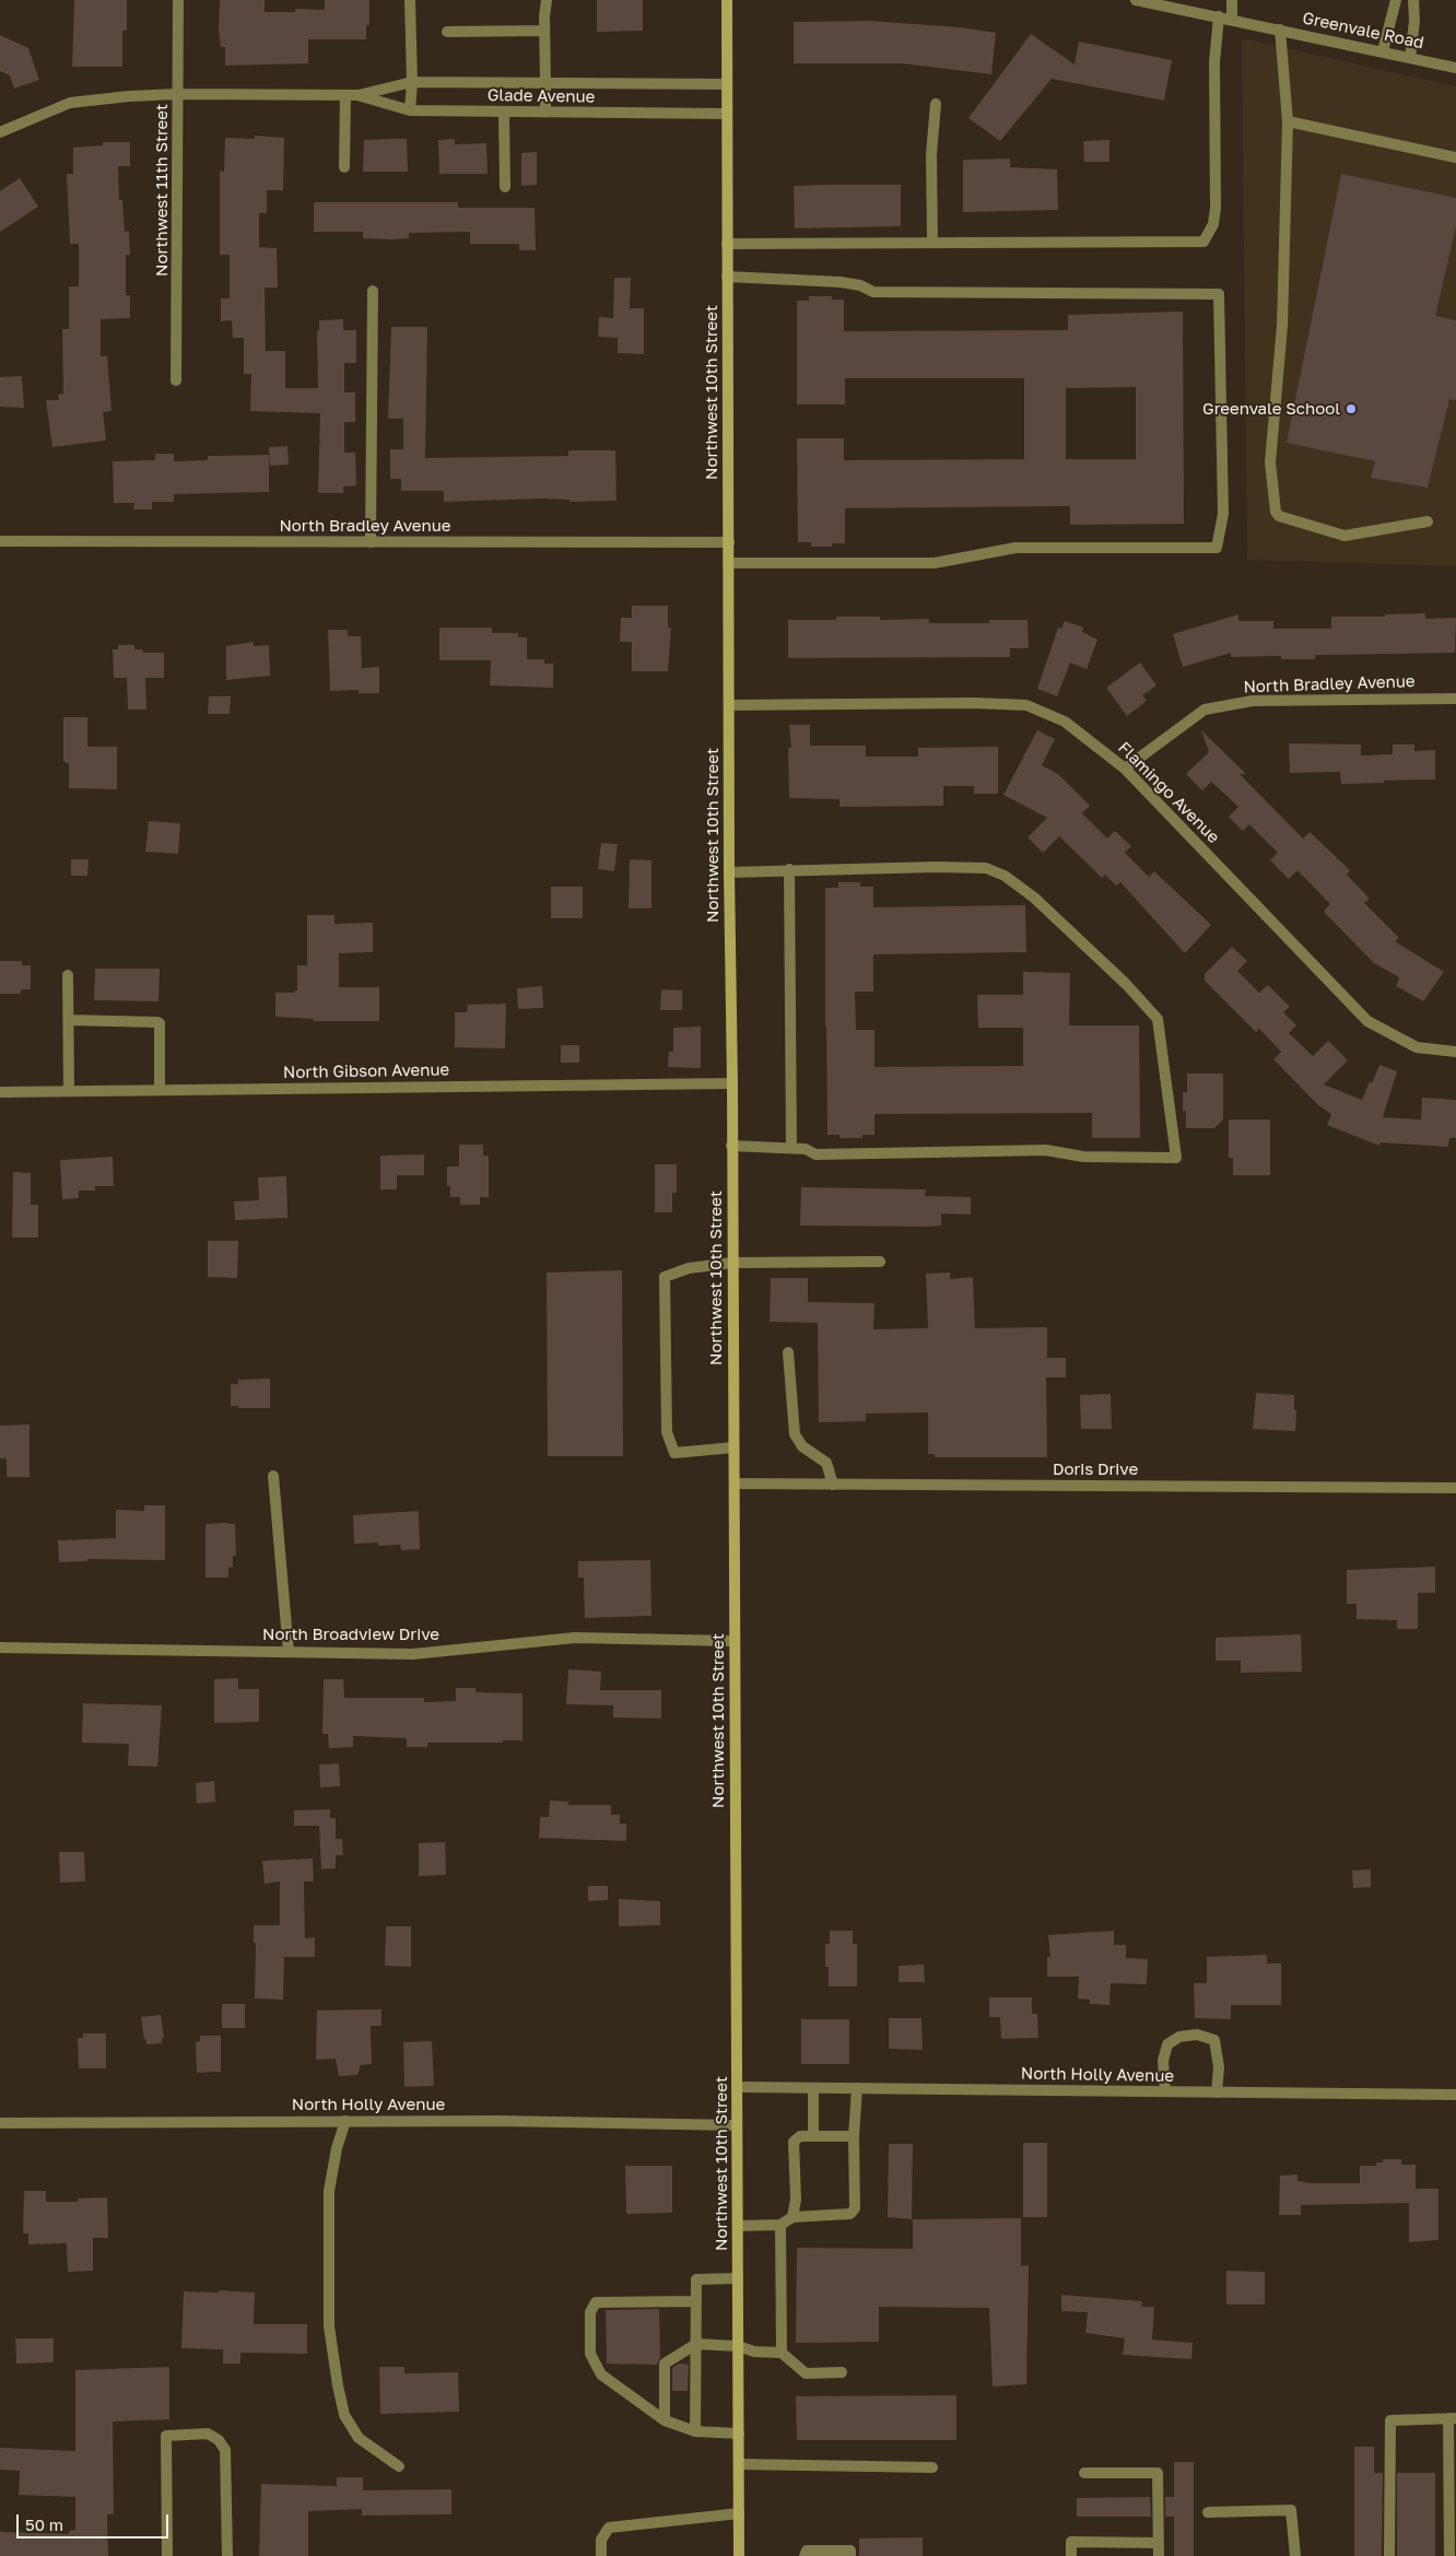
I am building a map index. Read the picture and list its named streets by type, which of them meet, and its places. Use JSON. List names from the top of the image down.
{
  "streets": {
    "main road": ["Northwest 10th Street"],
    "street": [
      "Greenvale Road",
      "Glade Avenue",
      "Northwest 11th Street",
      "North Bradley Avenue",
      "Flamingo Avenue",
      "North Gibson Avenue",
      "Doris Drive",
      "North Broadview Drive",
      "North Holly Avenue"
    ]
  },
  "crossings": [
    ["Glade Avenue", "Northwest 11th Street"],
    ["Glade Avenue", "Northwest 10th Street"],
    ["Northwest 10th Street", "North Bradley Avenue"],
    ["Northwest 10th Street", "Flamingo Avenue"],
    ["Northwest 10th Street", "North Gibson Avenue"],
    ["Northwest 10th Street", "Doris Drive"],
    ["Northwest 10th Street", "North Broadview Drive"],
    ["Northwest 10th Street", "North Holly Avenue"],
    ["North Bradley Avenue", "Flamingo Avenue"]
  ],
  "places": ["Greenvale School"],
  "scale_bar": "50 m"
}
